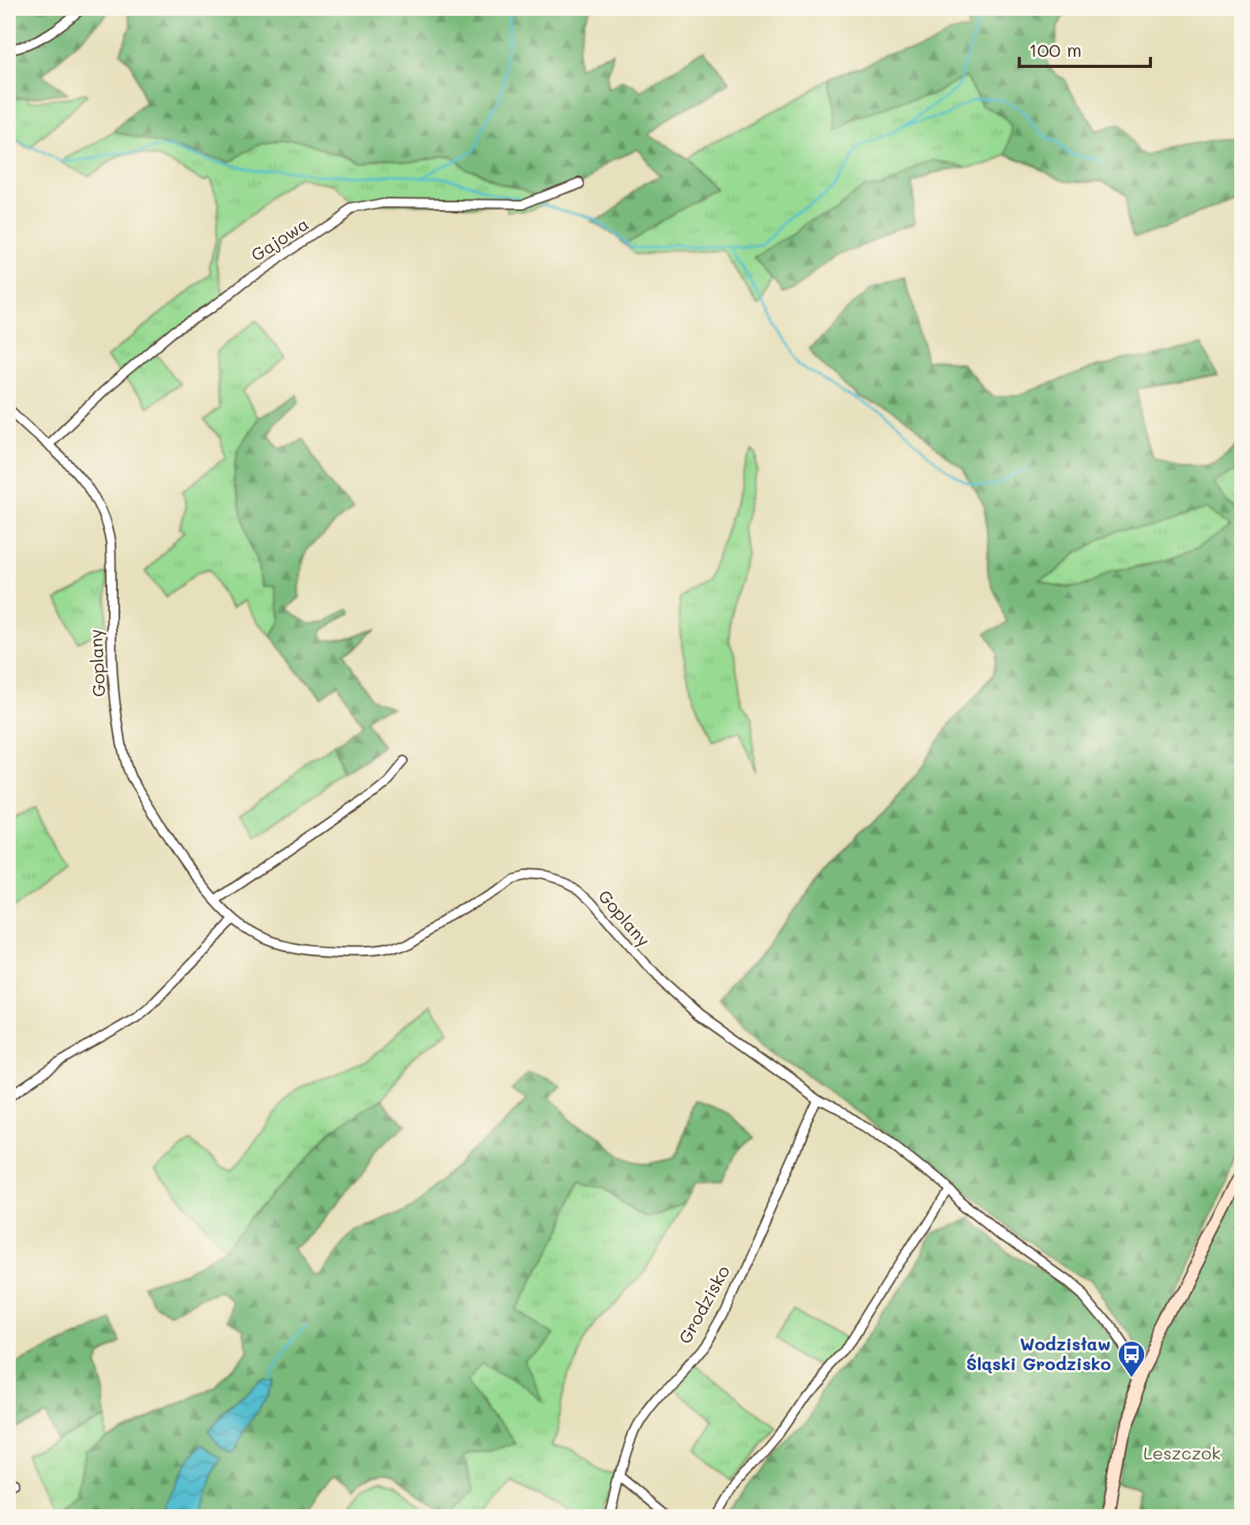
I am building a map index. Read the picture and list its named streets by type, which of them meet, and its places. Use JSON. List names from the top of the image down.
{
  "streets": {
    "street": ["Gajowa", "Goplany", "Grodzisko"]
  },
  "crossings": [
    ["Gajowa", "Goplany"],
    ["Goplany", "Grodzisko"]
  ],
  "parks": ["Leszczok"],
  "places": {
    "bus stop": ["Wodzisław Śląski Grodzisko"]
  },
  "scale_bar": "100 m"
}
